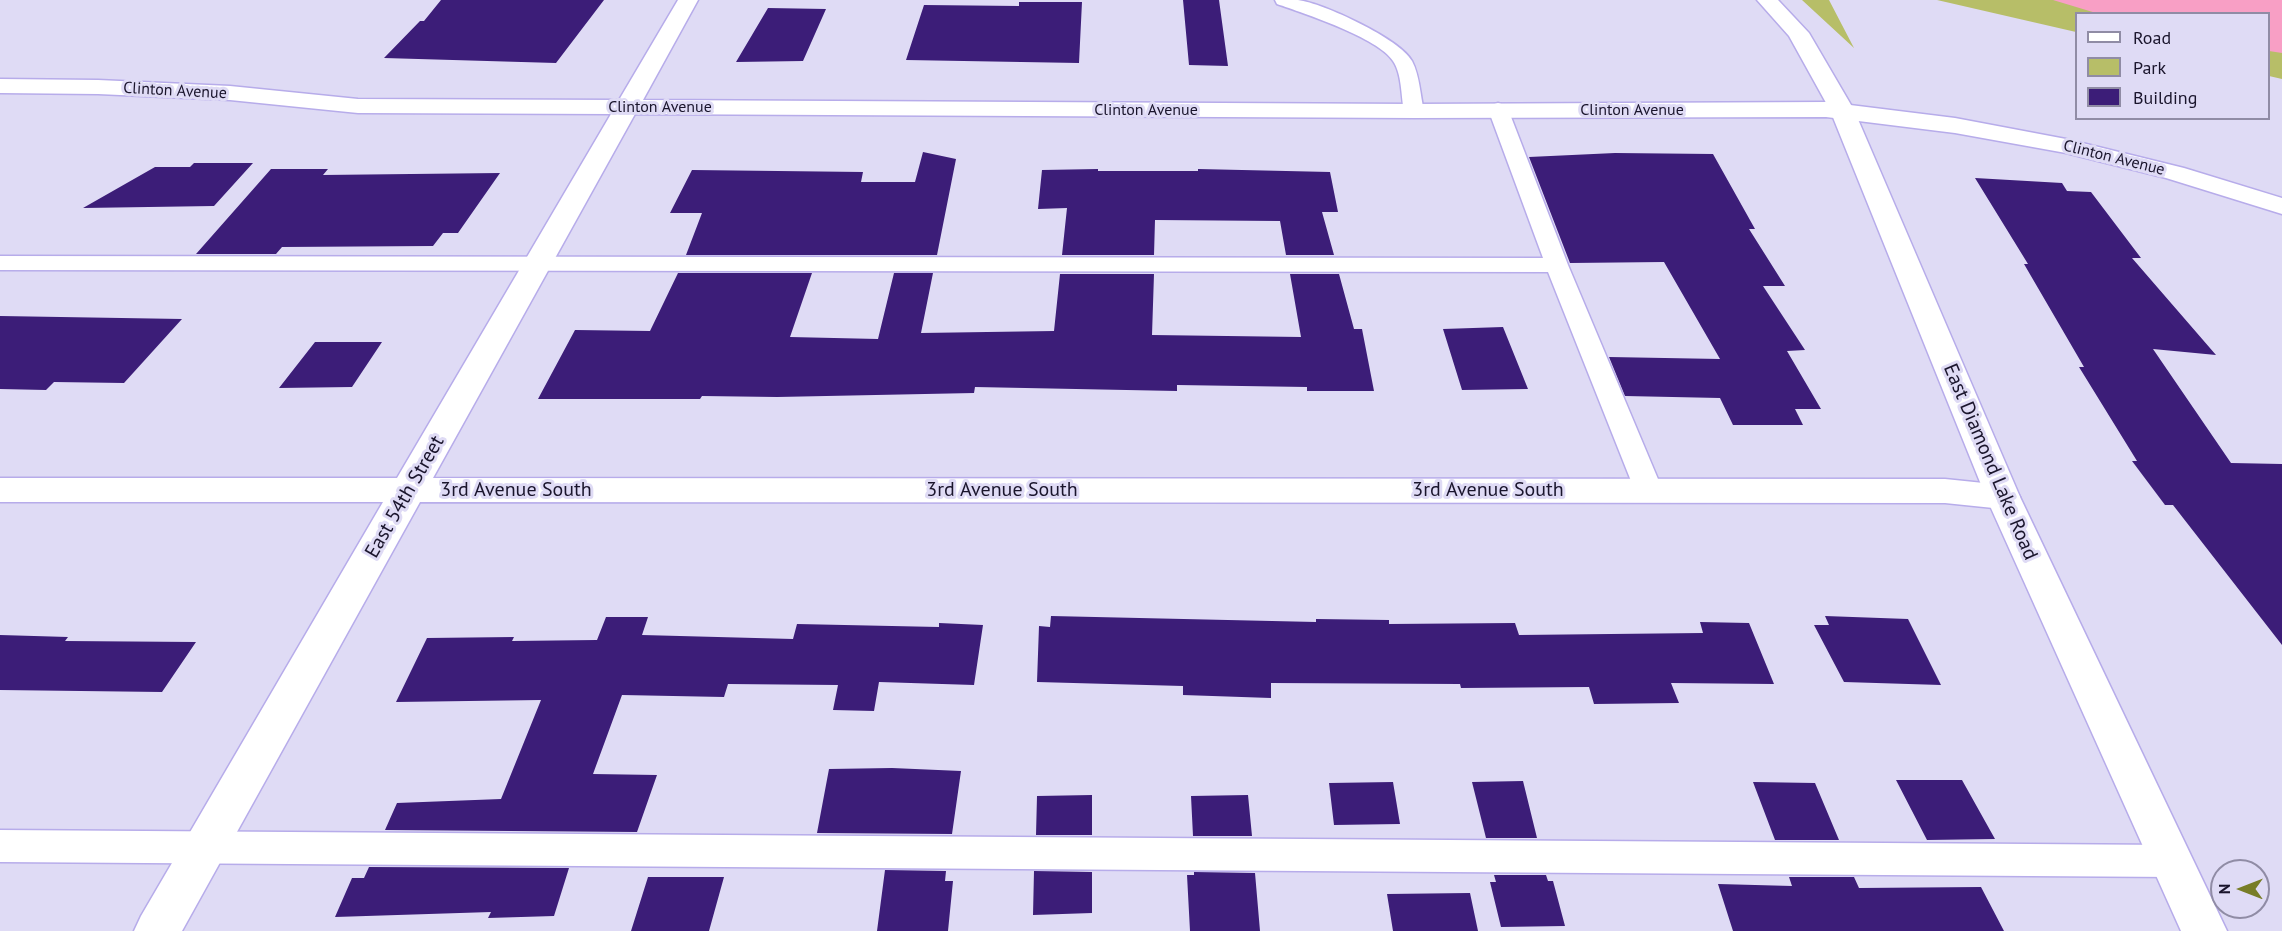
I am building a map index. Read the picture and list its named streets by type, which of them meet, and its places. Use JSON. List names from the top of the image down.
{
  "streets": {
    "street": [
      "Clinton Avenue",
      "East Diamond Lake Road",
      "3rd Avenue South",
      "East 54th Street"
    ]
  },
  "crossings": [
    ["Clinton Avenue", "East Diamond Lake Road"],
    ["Clinton Avenue", "East 54th Street"],
    ["East Diamond Lake Road", "3rd Avenue South"],
    ["3rd Avenue South", "East 54th Street"]
  ],
  "legend": ["Road", "Park", "Building"],
  "north": "left"
}
